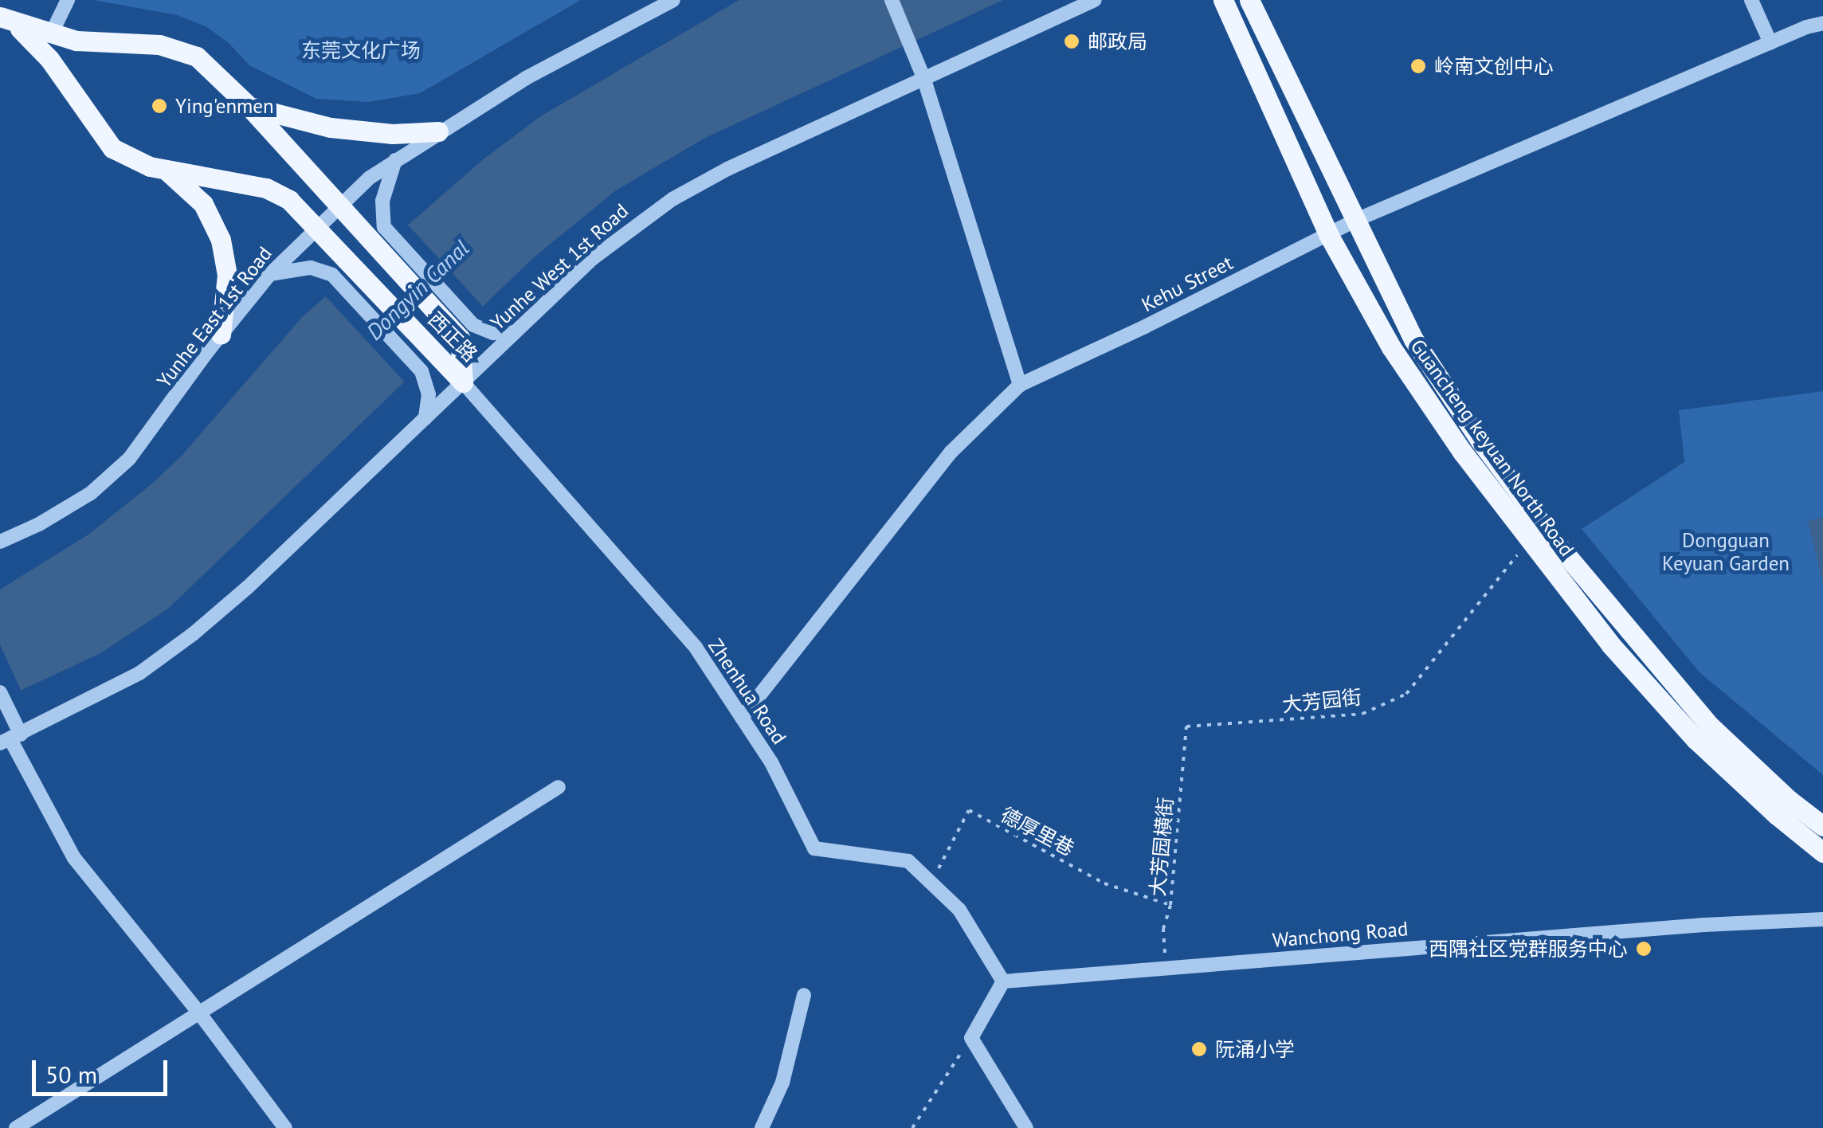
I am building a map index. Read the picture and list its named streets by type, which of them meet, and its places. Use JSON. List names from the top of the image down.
{
  "streets": {
    "main road": ["西正路", "Guancheng keyuan North Road"],
    "street": [
      "Yunhe West 1st Road",
      "Kehu Street",
      "Yunhe East 1st Road",
      "Zhenhua Road",
      "Wanchong Road"
    ],
    "path": ["大芳园街", "德厚里巷", "大芳园横街"]
  },
  "crossings": [
    ["Yunhe West 1st Road", "西正路"],
    ["Yunhe West 1st Road", "Zhenhua Road"],
    ["Kehu Street", "Guancheng keyuan North Road"],
    ["Kehu Street", "Zhenhua Road"],
    ["Yunhe East 1st Road", "西正路"],
    ["西正路", "Zhenhua Road"],
    ["Guancheng keyuan North Road", "大芳园街"],
    ["Zhenhua Road", "德厚里巷"],
    ["Zhenhua Road", "Wanchong Road"],
    ["大芳园街", "大芳园横街"],
    ["德厚里巷", "大芳园横街"],
    ["大芳园横街", "Wanchong Road"]
  ],
  "water": ["Dongyin Canal"],
  "parks": ["东莞文化广场", "Dongguan Keyuan Garden"],
  "places": [
    "邮政局",
    "岭南文创中心",
    "Ying'enmen",
    "西隅社区党群服务中心",
    "阮涌小学"
  ],
  "scale_bar": "50 m"
}
